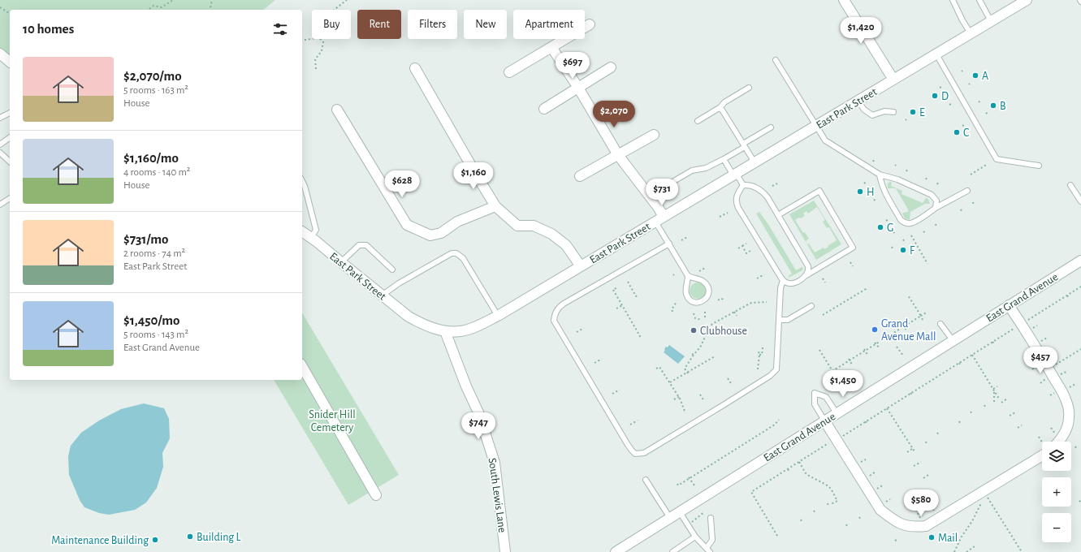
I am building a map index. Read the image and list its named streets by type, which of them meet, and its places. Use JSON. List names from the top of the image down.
{
  "streets": {
    "street": ["East Park Street", "East Grand Avenue", "South Lewis Lane"]
  },
  "crossings": [
    ["East Park Street", "South Lewis Lane"]
  ],
  "parks": ["Snider Hill Cemetery"],
  "places": [
    "A",
    "D",
    "B",
    "E",
    "C",
    "H",
    "G",
    "F",
    "Grand Avenue Mall",
    "Clubhouse",
    "Building L",
    "Mail",
    "Maintenance Building"
  ],
  "page": {
    "chip": [
      "Buy",
      "Rent",
      "Filters",
      "New",
      "Apartment"
    ],
    "heading": "10 homes",
    "price": [
      "$1,420",
      "$697",
      "$2,070",
      "$1,160",
      "$628",
      "$731",
      "$457",
      "$1,450",
      "$747",
      "$580"
    ],
    "list": [
      {
        "name": "$2,070/mo",
        "note": "5 rooms · 163 m² · House"
      },
      {
        "name": "$1,160/mo",
        "note": "4 rooms · 140 m² · House"
      },
      {
        "name": "$731/mo",
        "note": "2 rooms · 74 m² · East Park Street"
      },
      {
        "name": "$1,450/mo",
        "note": "5 rooms · 143 m² · East Grand Avenue"
      }
    ],
    "map_buttons": ["+", "−"]
  }
}
